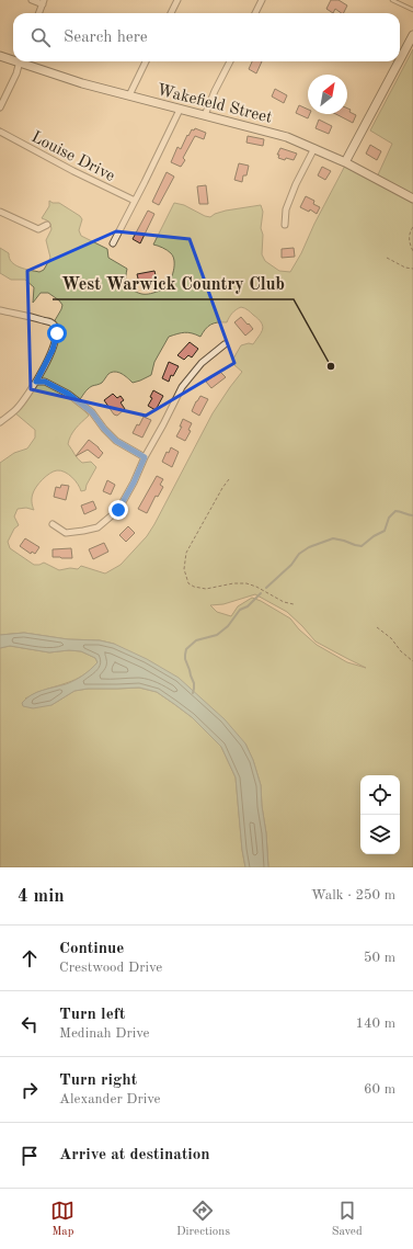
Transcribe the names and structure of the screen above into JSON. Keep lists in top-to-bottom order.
{
  "streets": {
    "street": ["Wakefield Street", "Louise Drive"]
  },
  "places": ["West Warwick Country Club"],
  "north": "top right",
  "page": {
    "search": "Search here",
    "heading": ["4 min", "Walk · 250 m"],
    "list": [
      ["Continue", "Crestwood Drive", "50 m"],
      ["Turn left", "Medinah Drive", "140 m"],
      ["Turn right", "Alexander Drive", "60 m"],
      "Arrive at destination"
    ],
    "nav": ["Map", "Directions", "Saved"]
  }
}
